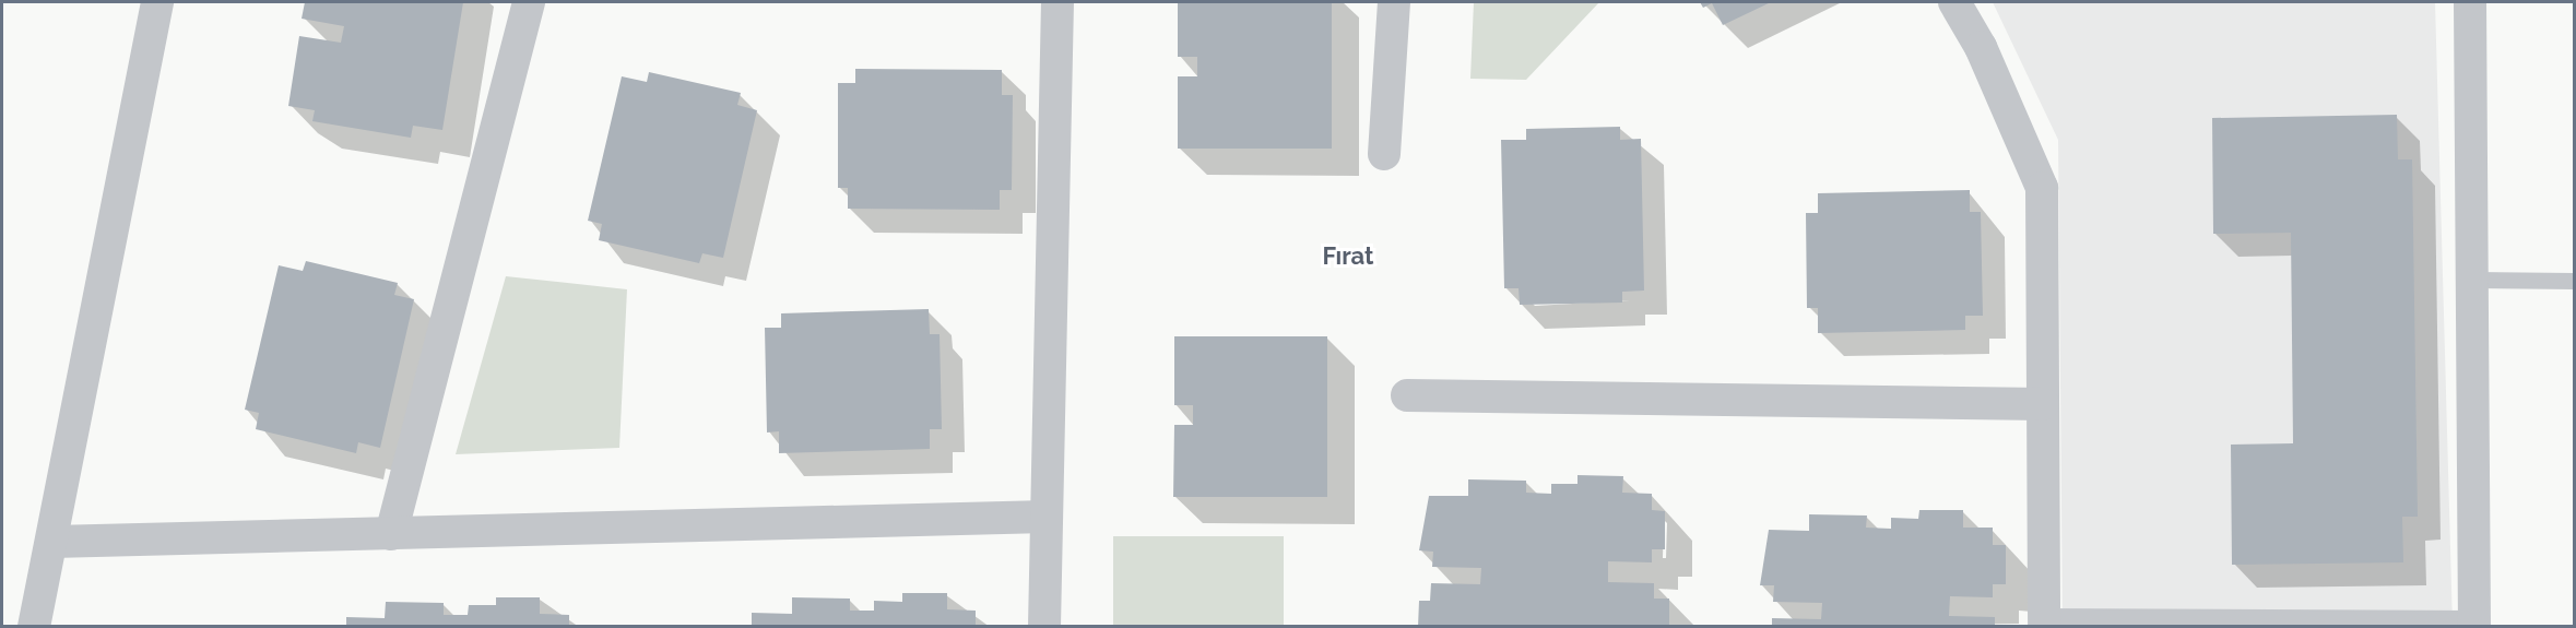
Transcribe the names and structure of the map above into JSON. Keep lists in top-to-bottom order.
{
  "districts": ["Fırat"]
}
